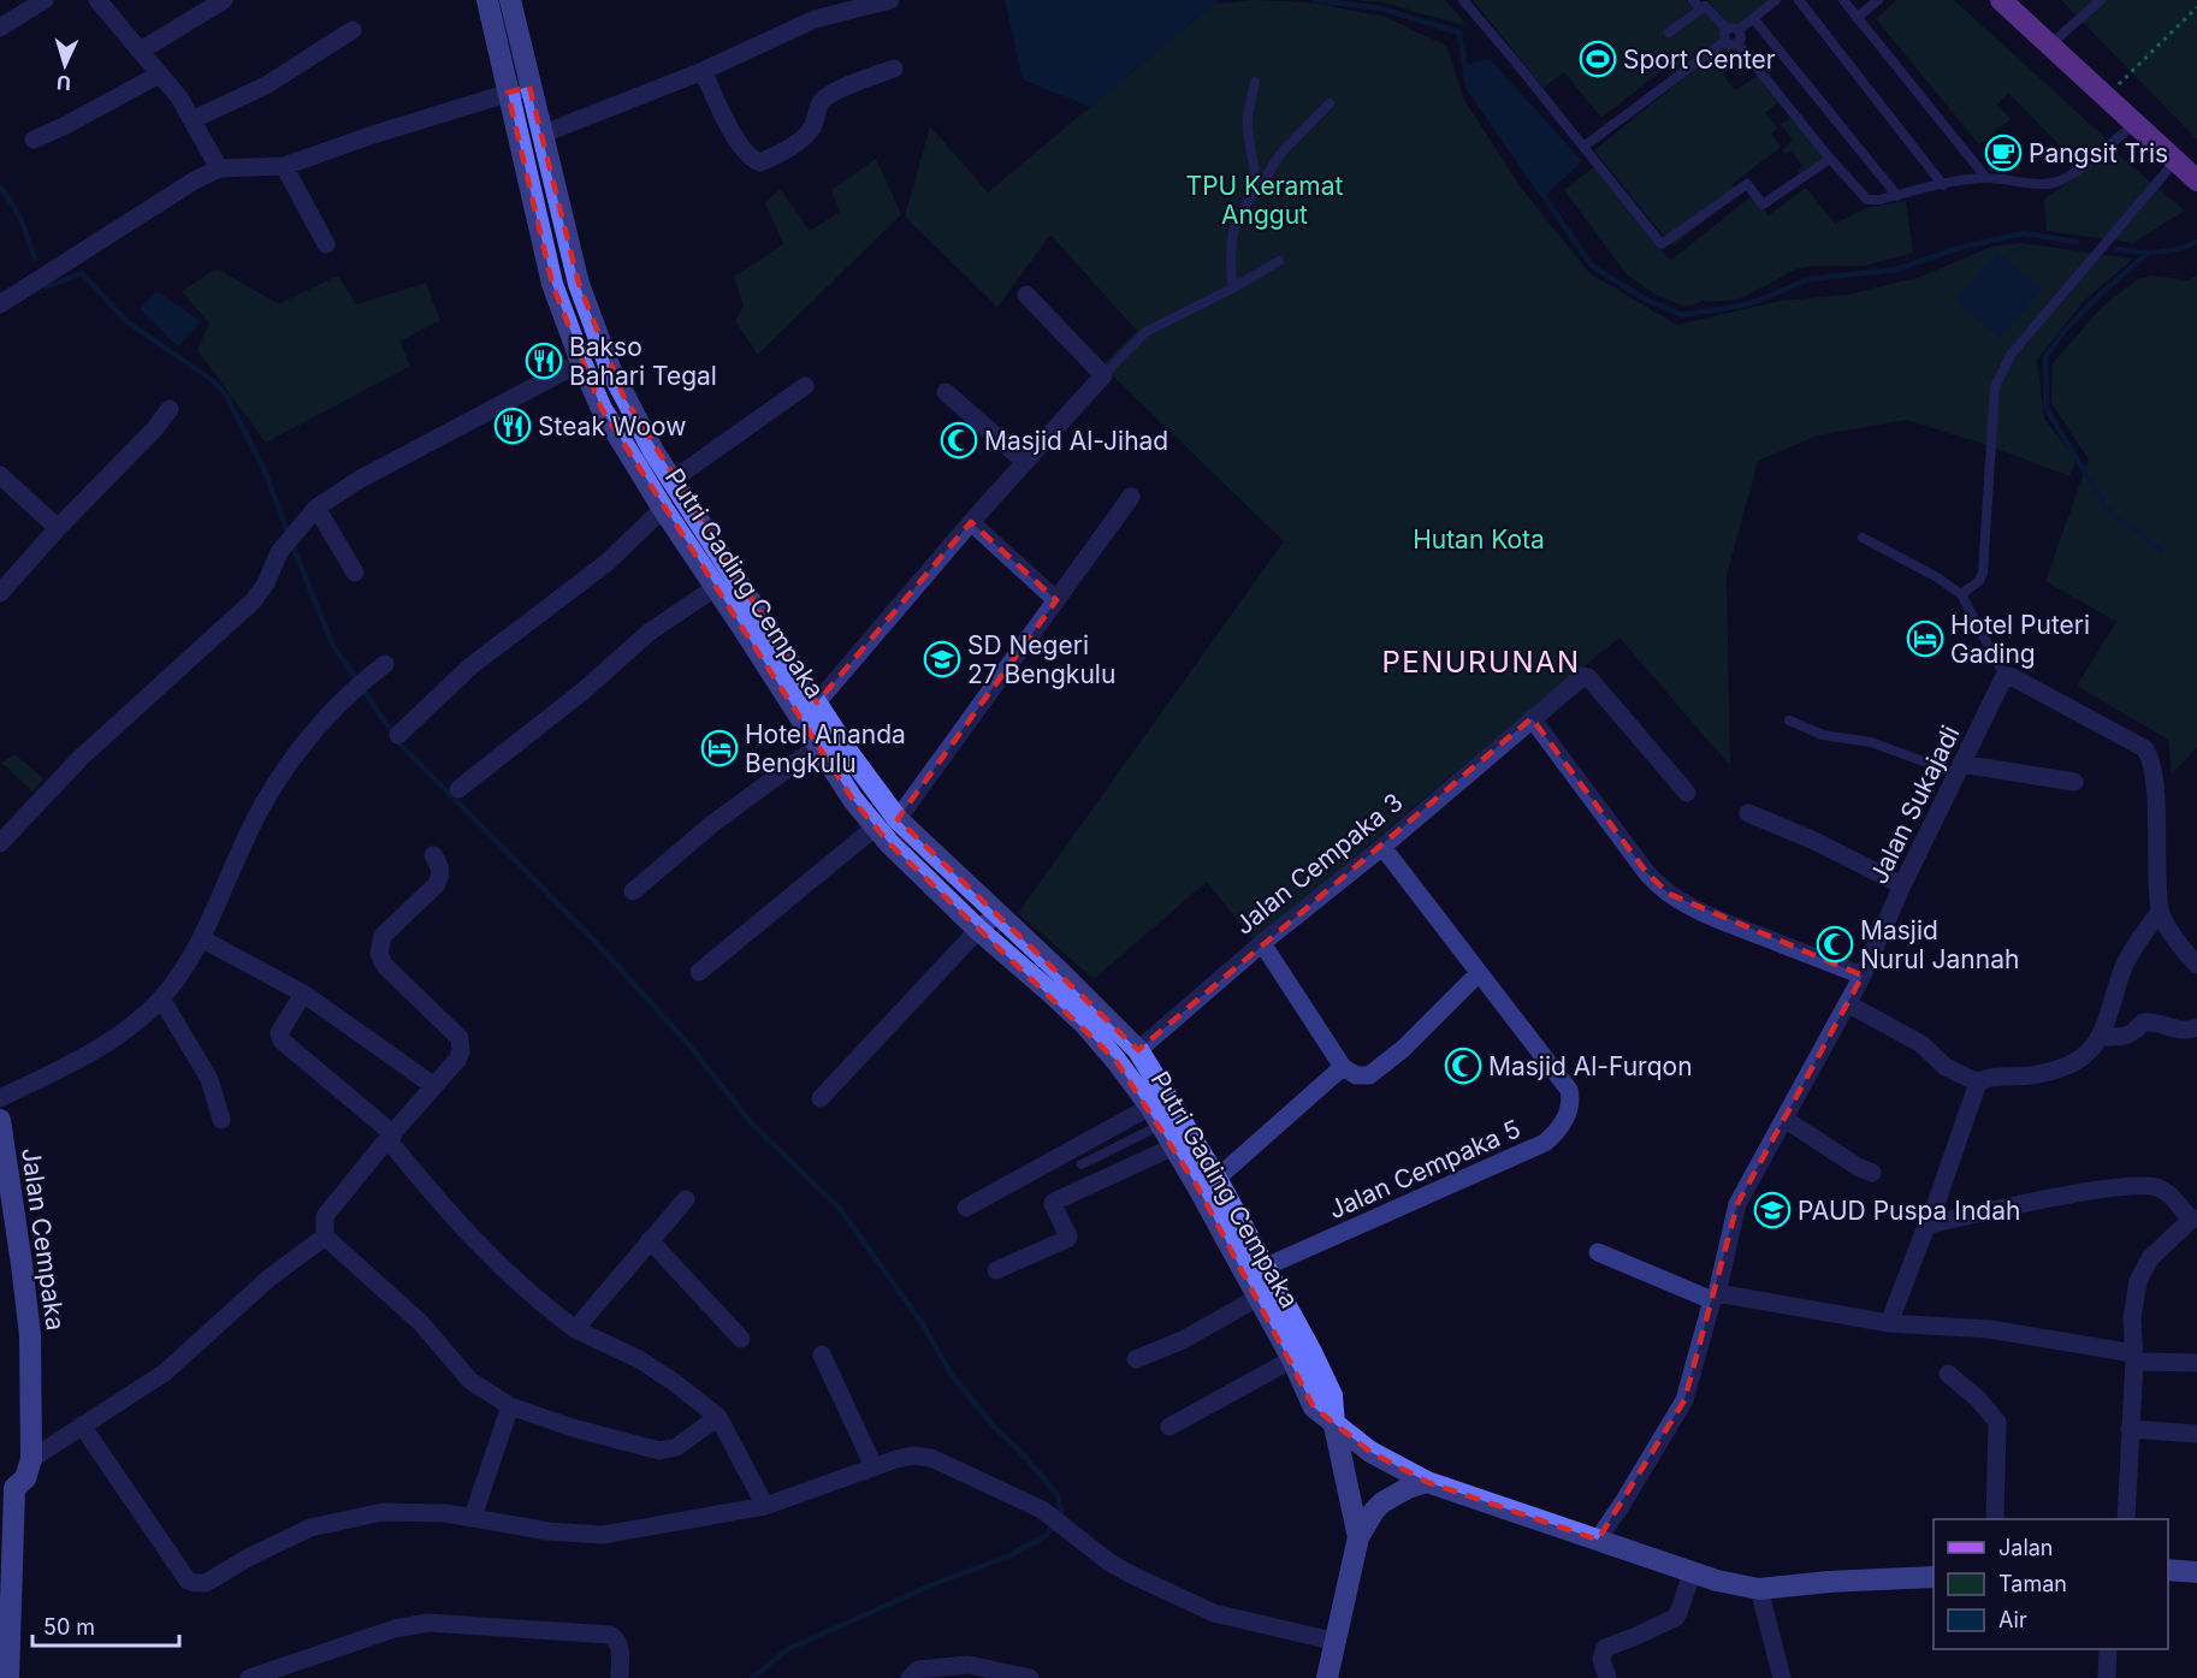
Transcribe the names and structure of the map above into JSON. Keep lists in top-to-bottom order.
{
  "streets": {
    "street": [
      "Putri Gading Cempaka",
      "Jalan Sukajadi",
      "Jalan Cempaka 3",
      "Jalan Cempaka 5",
      "Jalan Cempaka"
    ]
  },
  "crossings": [
    ["Putri Gading Cempaka", "Jalan Sukajadi"],
    ["Putri Gading Cempaka", "Jalan Cempaka 3"],
    ["Putri Gading Cempaka", "Jalan Cempaka 5"],
    ["Jalan Cempaka 3", "Jalan Cempaka 5"]
  ],
  "districts": ["PENURUNAN"],
  "parks": ["TPU Keramat Anggut", "Hutan Kota"],
  "places": {
    "sports": ["Sport Center"],
    "cafe": ["Pangsit Tris"],
    "restaurant": ["Bakso Bahari Tegal", "Steak Woow"],
    "mosque": ["Masjid Al-Jihad", "Masjid Nurul Jannah", "Masjid Al-Furqon"],
    "hotel": ["Hotel Puteri Gading", "Hotel Ananda Bengkulu"],
    "school or university": ["SD Negeri 27 Bengkulu", "PAUD Puspa Indah"]
  },
  "legend": ["Jalan", "Taman", "Air"],
  "scale_bar": "50 m",
  "north": "bottom"
}
